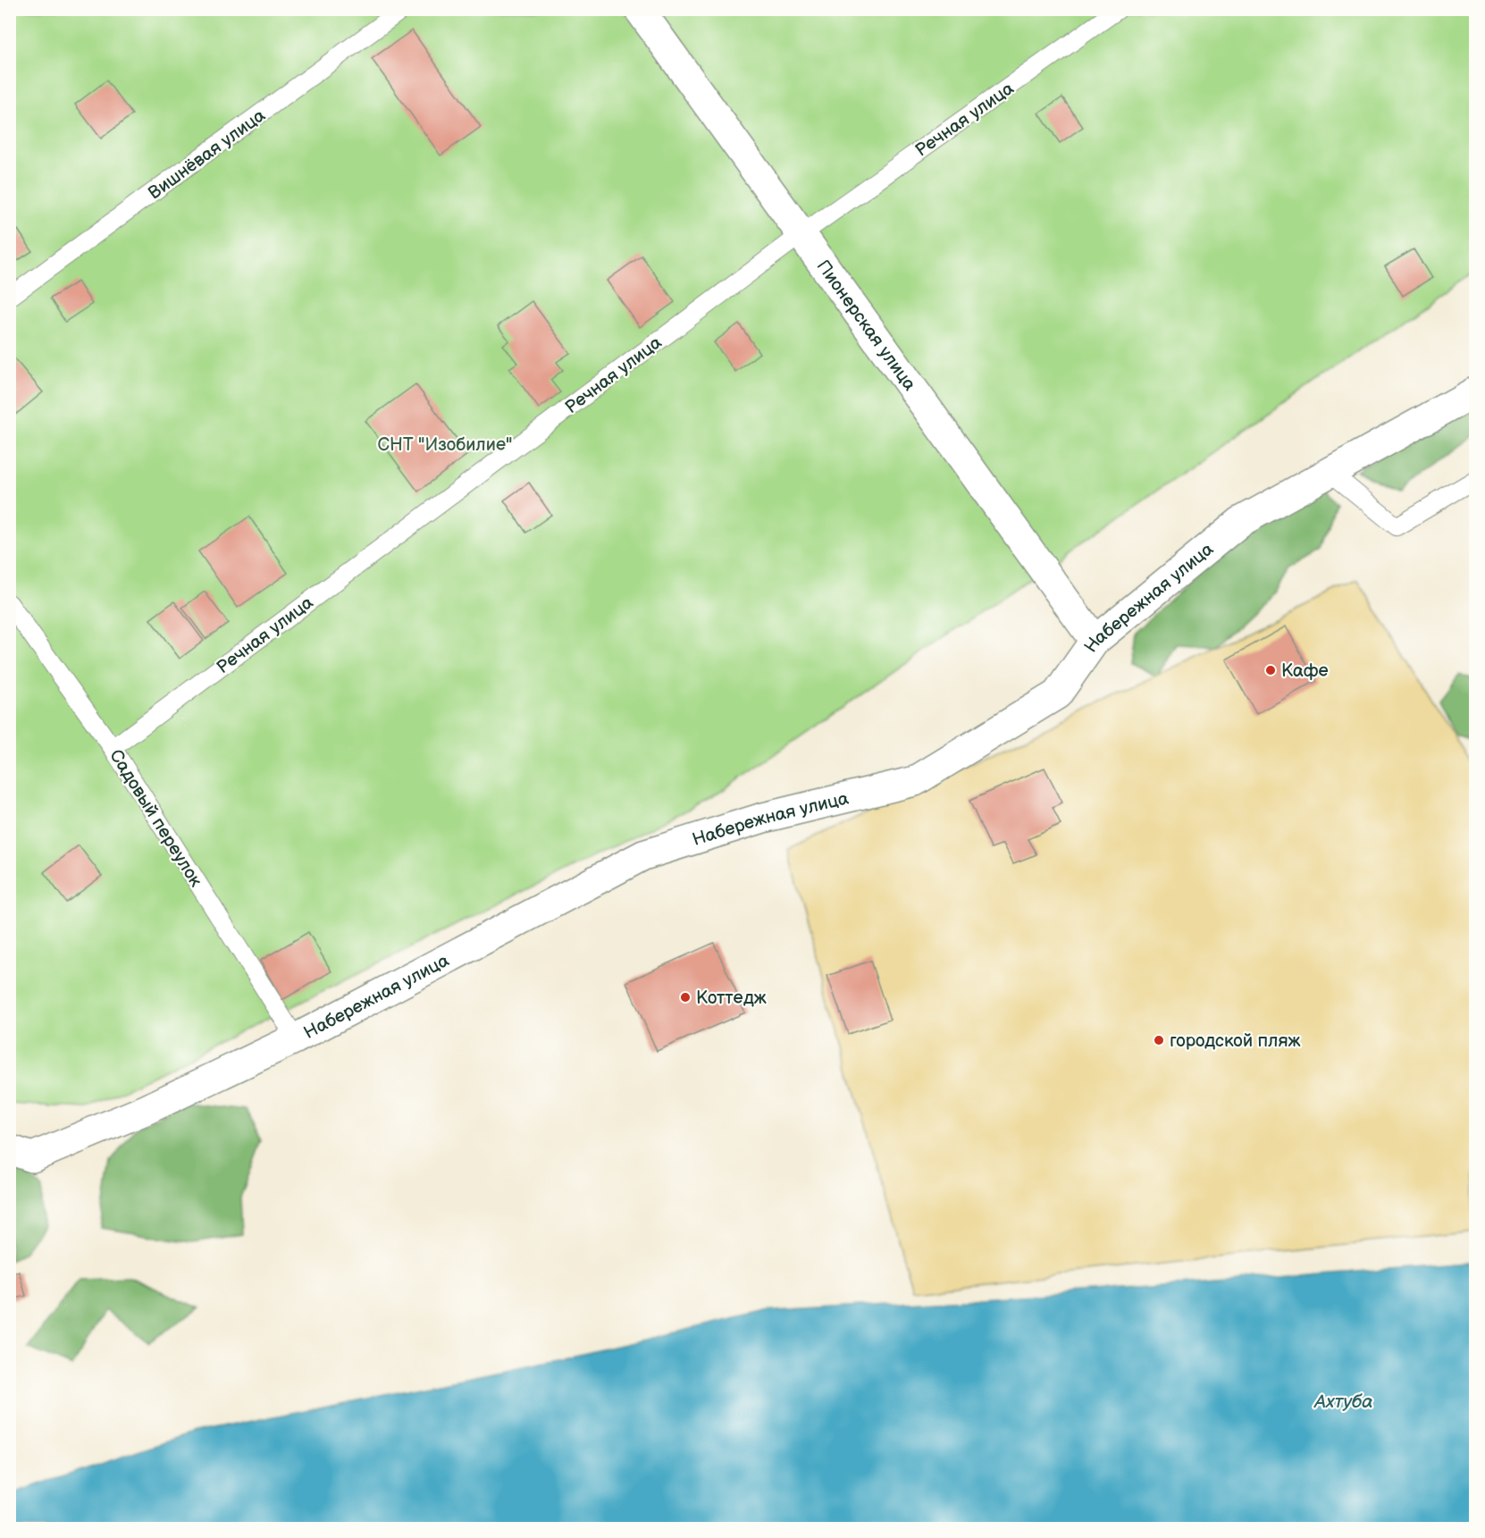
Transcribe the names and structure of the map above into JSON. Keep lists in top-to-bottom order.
{
  "streets": {
    "street": ["Пионерская улица", "Набережная улица"],
    "lane": ["Речная улица", "Вишнёвая улица", "Садовый переулок"]
  },
  "crossings": [
    ["Речная улица", "Пионерская улица"],
    ["Речная улица", "Садовый переулок"],
    ["Пионерская улица", "Набережная улица"],
    ["Набережная улица", "Садовый переулок"]
  ],
  "water": ["Ахтуба"],
  "parks": ["СНТ \"Изобилие\""],
  "places": ["Кафе", "Коттедж", "городской пляж"]
}
